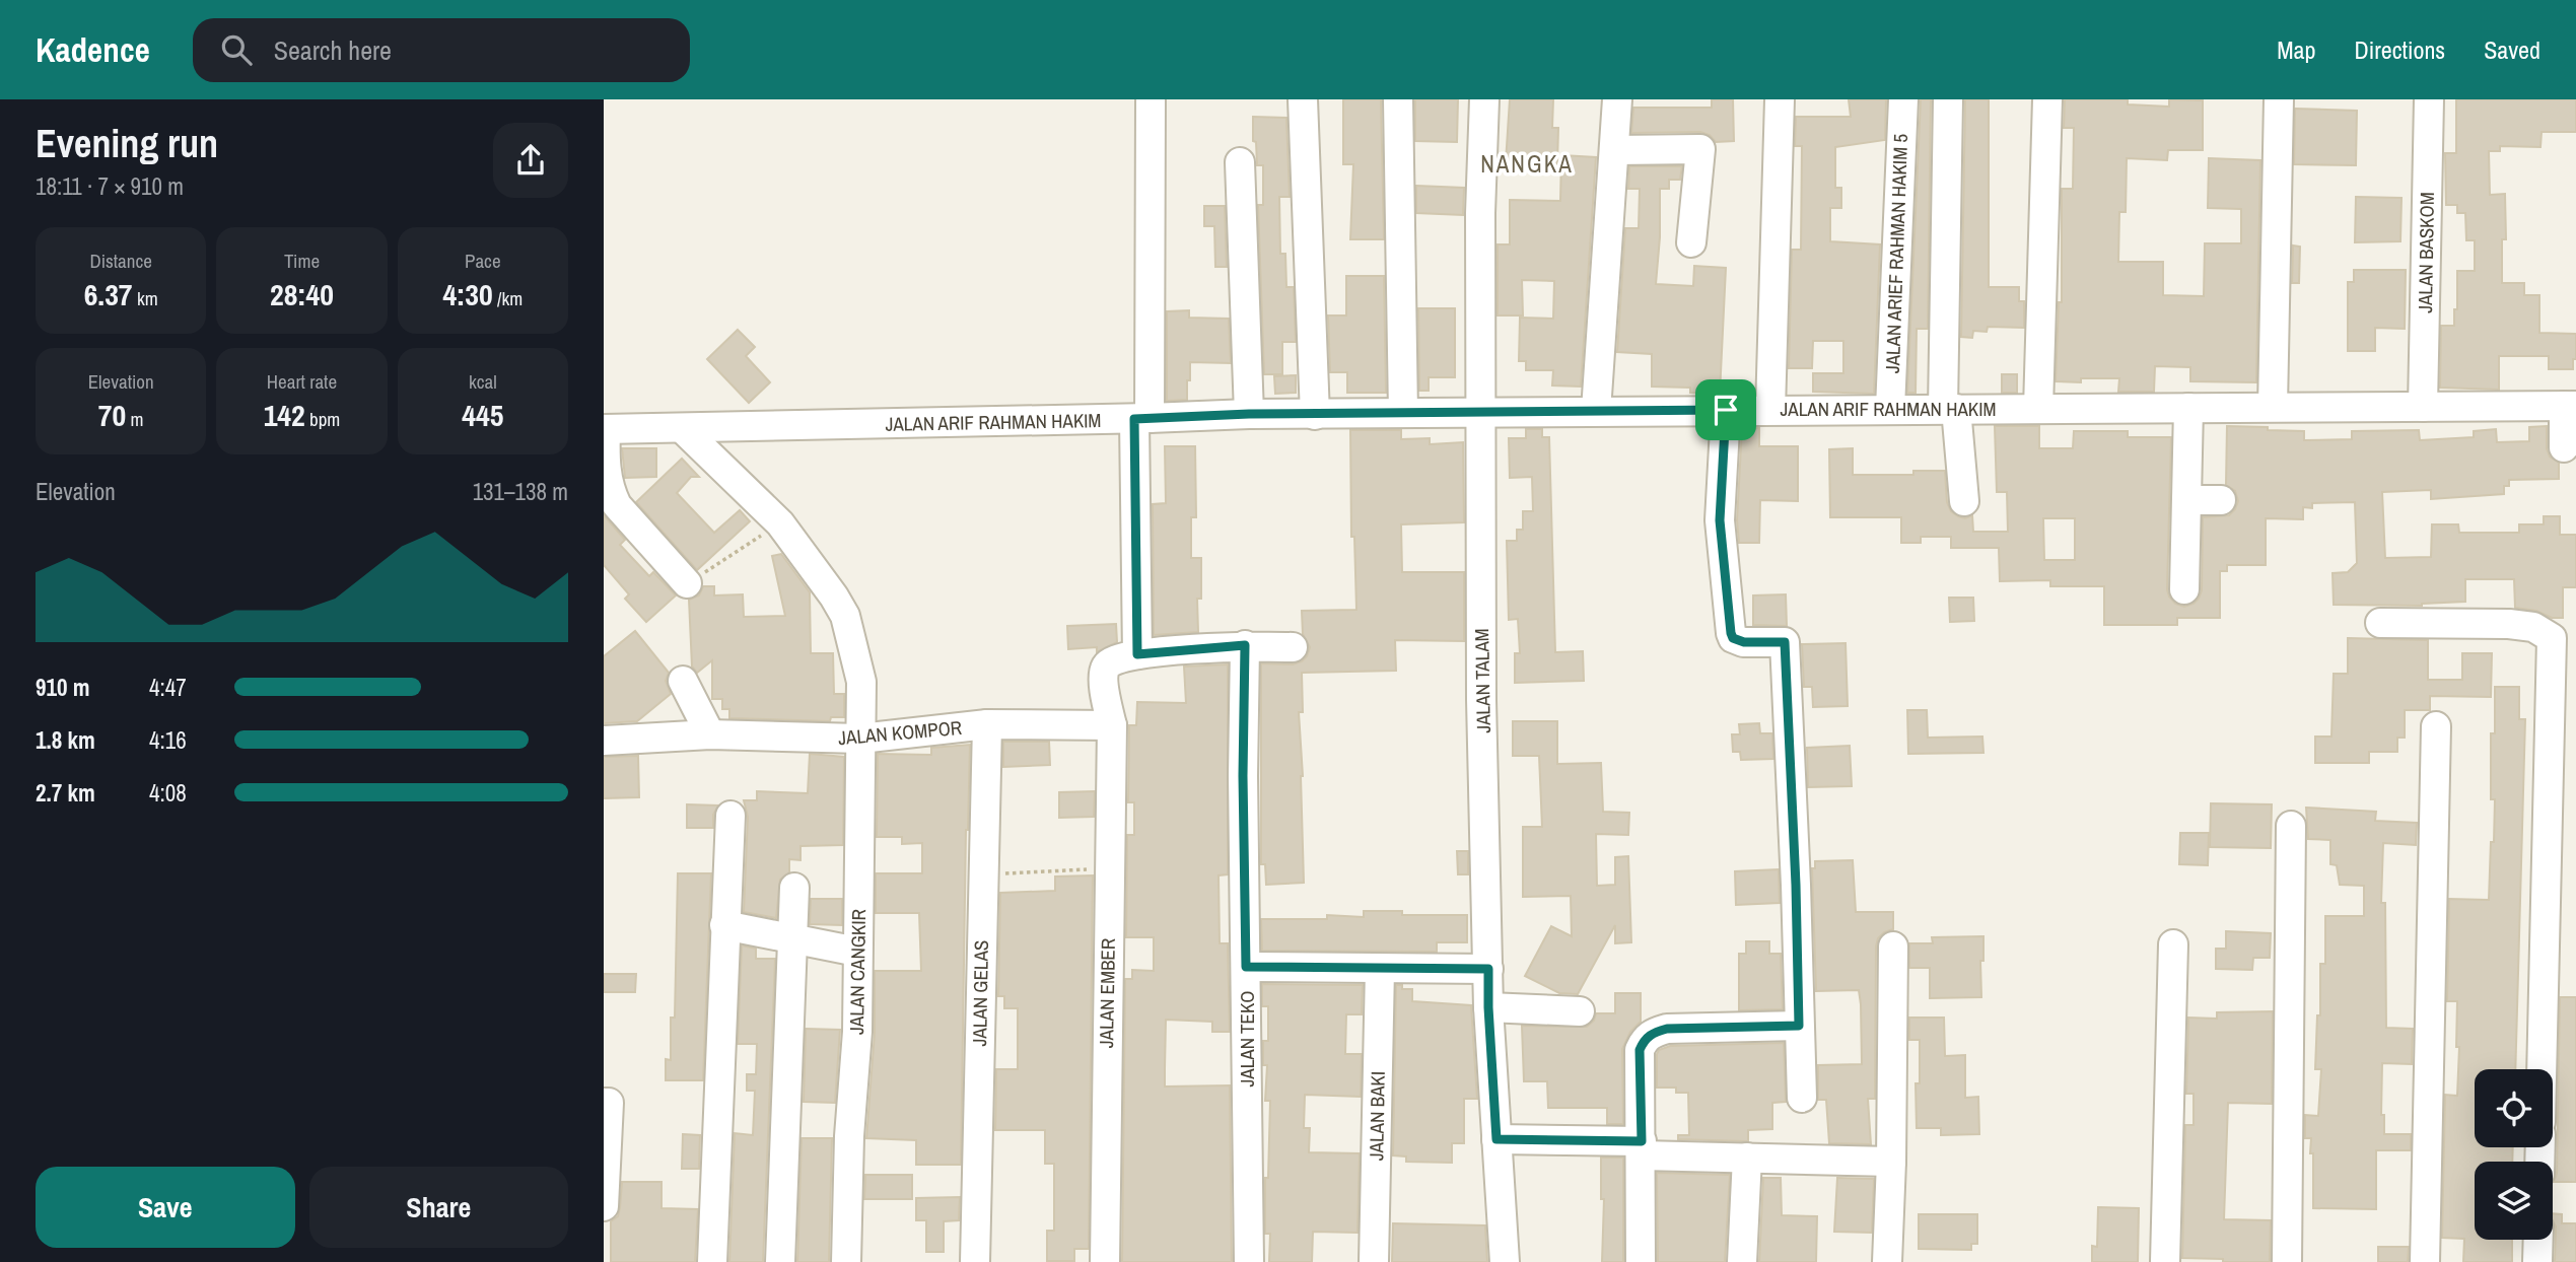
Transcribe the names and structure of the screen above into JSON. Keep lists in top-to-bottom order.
{
  "streets": {
    "street": [
      "JALAN BASKOM",
      "JALAN ARIEF RAHMAN HAKIM 5",
      "JALAN ARIF RAHMAN HAKIM",
      "JALAN TALAM",
      "JALAN KOMPOR",
      "JALAN CANGKIR",
      "JALAN GELAS",
      "JALAN EMBER",
      "JALAN TEKO",
      "JALAN BAKI"
    ]
  },
  "crossings": [
    ["JALAN BASKOM", "JALAN ARIF RAHMAN HAKIM"],
    ["JALAN ARIEF RAHMAN HAKIM 5", "JALAN ARIF RAHMAN HAKIM"],
    ["JALAN ARIF RAHMAN HAKIM", "JALAN TALAM"],
    ["JALAN ARIF RAHMAN HAKIM", "JALAN CANGKIR"],
    ["JALAN KOMPOR", "JALAN CANGKIR"],
    ["JALAN KOMPOR", "JALAN GELAS"],
    ["JALAN KOMPOR", "JALAN EMBER"],
    ["JALAN EMBER", "JALAN TEKO"]
  ],
  "districts": ["NANGKA"],
  "page": {
    "header": "Kadence",
    "search": "Search here",
    "nav": ["Map", "Directions", "Saved"],
    "heading": ["Evening run", "18:11 · 7 × 910 m"],
    "stats": [
      ["Distance", "6.37 km"],
      ["Time", "28:40"],
      ["Pace", "4:30 /km"],
      ["Elevation", "70 m"],
      ["Heart rate", "142 bpm"],
      ["kcal", "445"]
    ],
    "chart": ["Elevation", "131–138 m"],
    "list": [
      {
        "name": "910 m",
        "note": "4:47"
      },
      {
        "name": "1.8 km",
        "note": "4:16"
      },
      {
        "name": "2.7 km",
        "note": "4:08"
      }
    ],
    "buttons": ["Save", "Share"]
  }
}
